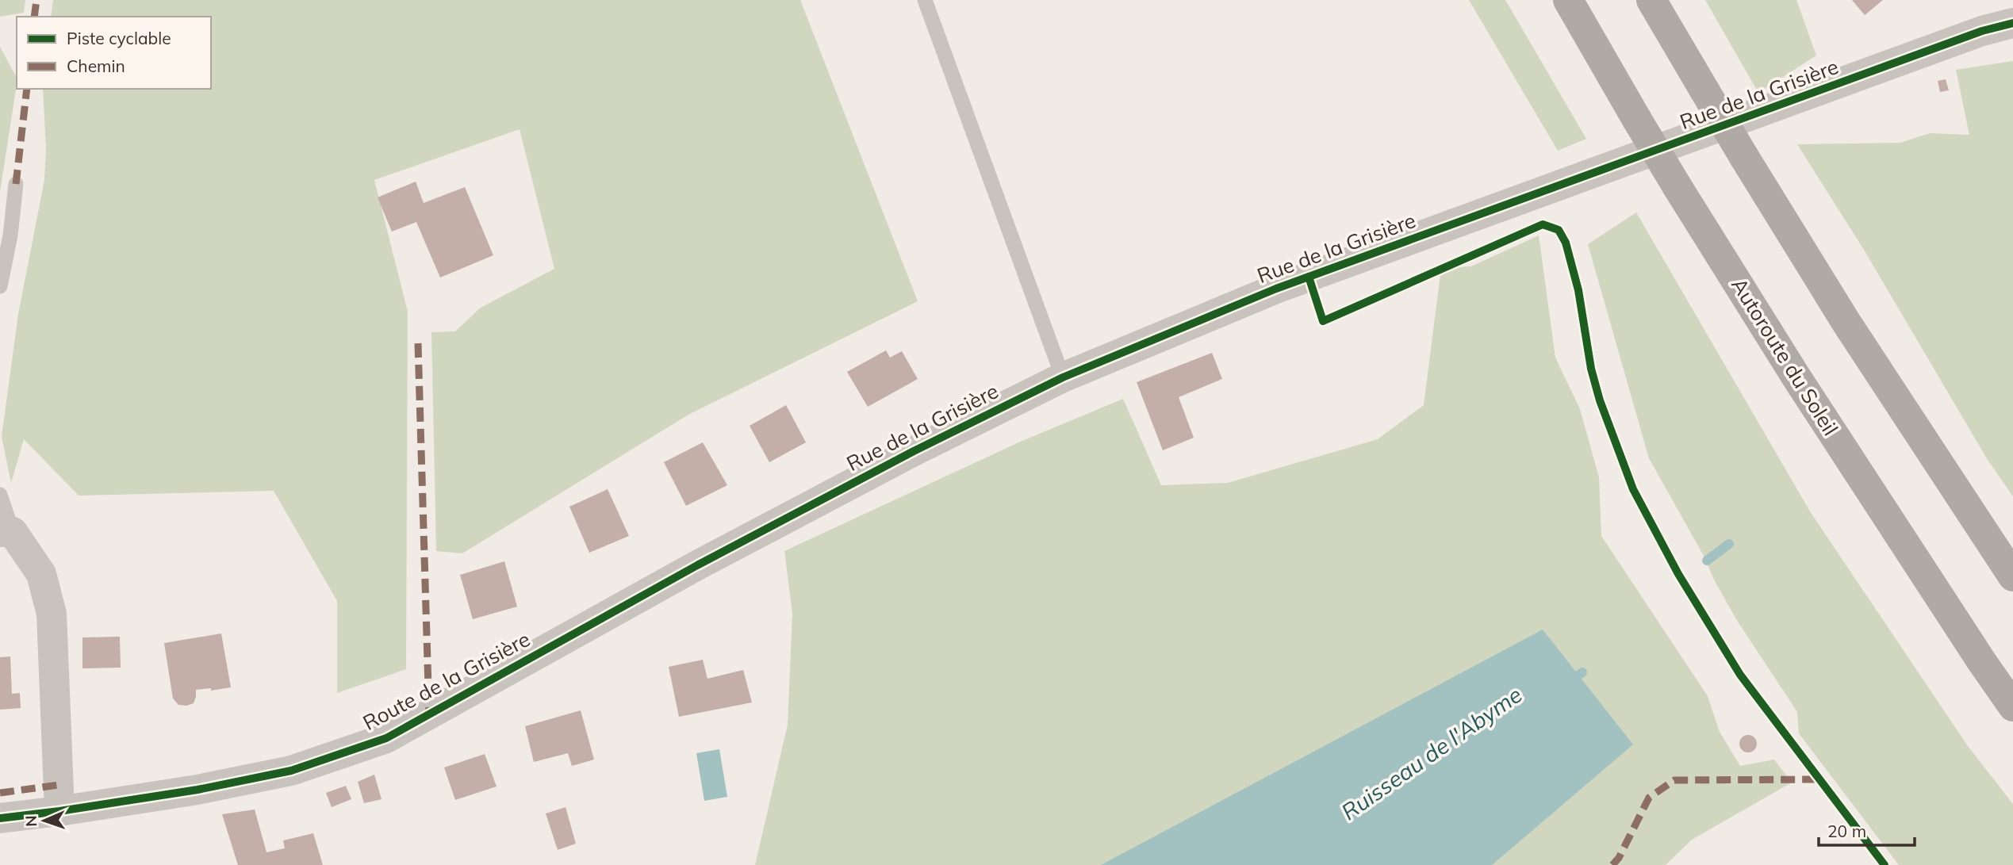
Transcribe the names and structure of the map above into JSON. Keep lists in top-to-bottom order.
{
  "streets": {
    "highway": ["Autoroute du Soleil"],
    "street": ["Rue de la Grisière", "Route de la Grisière"]
  },
  "crossings": [
    ["Rue de la Grisière", "Route de la Grisière"]
  ],
  "water": ["Ruisseau de l'Abyme"],
  "legend": ["Piste cyclable", "Chemin"],
  "scale_bar": "20 m",
  "north": "left"
}
